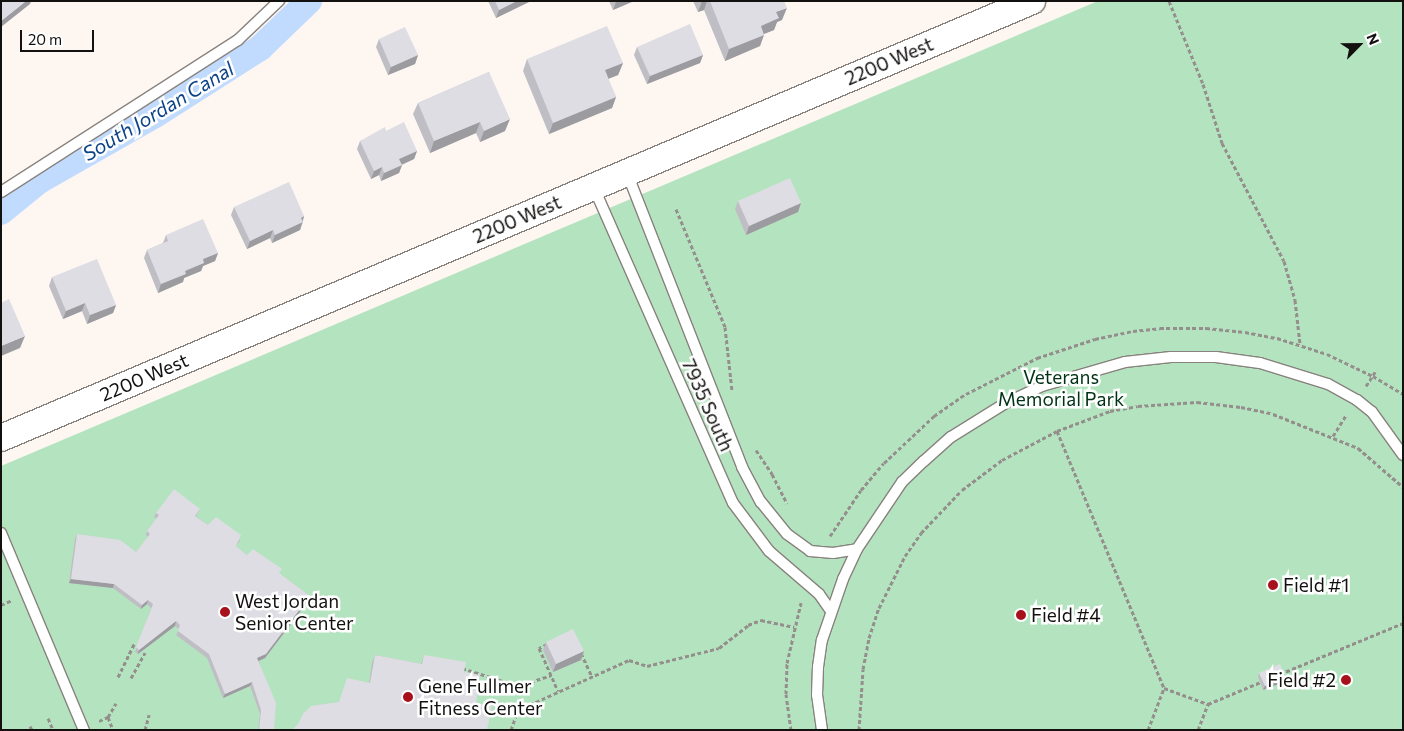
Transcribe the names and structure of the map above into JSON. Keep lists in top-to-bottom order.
{
  "streets": {
    "street": ["2200 West"],
    "lane": ["7935 South"]
  },
  "crossings": [
    ["2200 West", "7935 South"]
  ],
  "water": ["South Jordan Canal"],
  "parks": ["Veterans Memorial Park"],
  "places": [
    "Field #1",
    "West Jordan Senior Center",
    "Field #4",
    "Field #2",
    "Gene Fullmer Fitness Center"
  ],
  "scale_bar": "20 m",
  "north": "top right"
}
